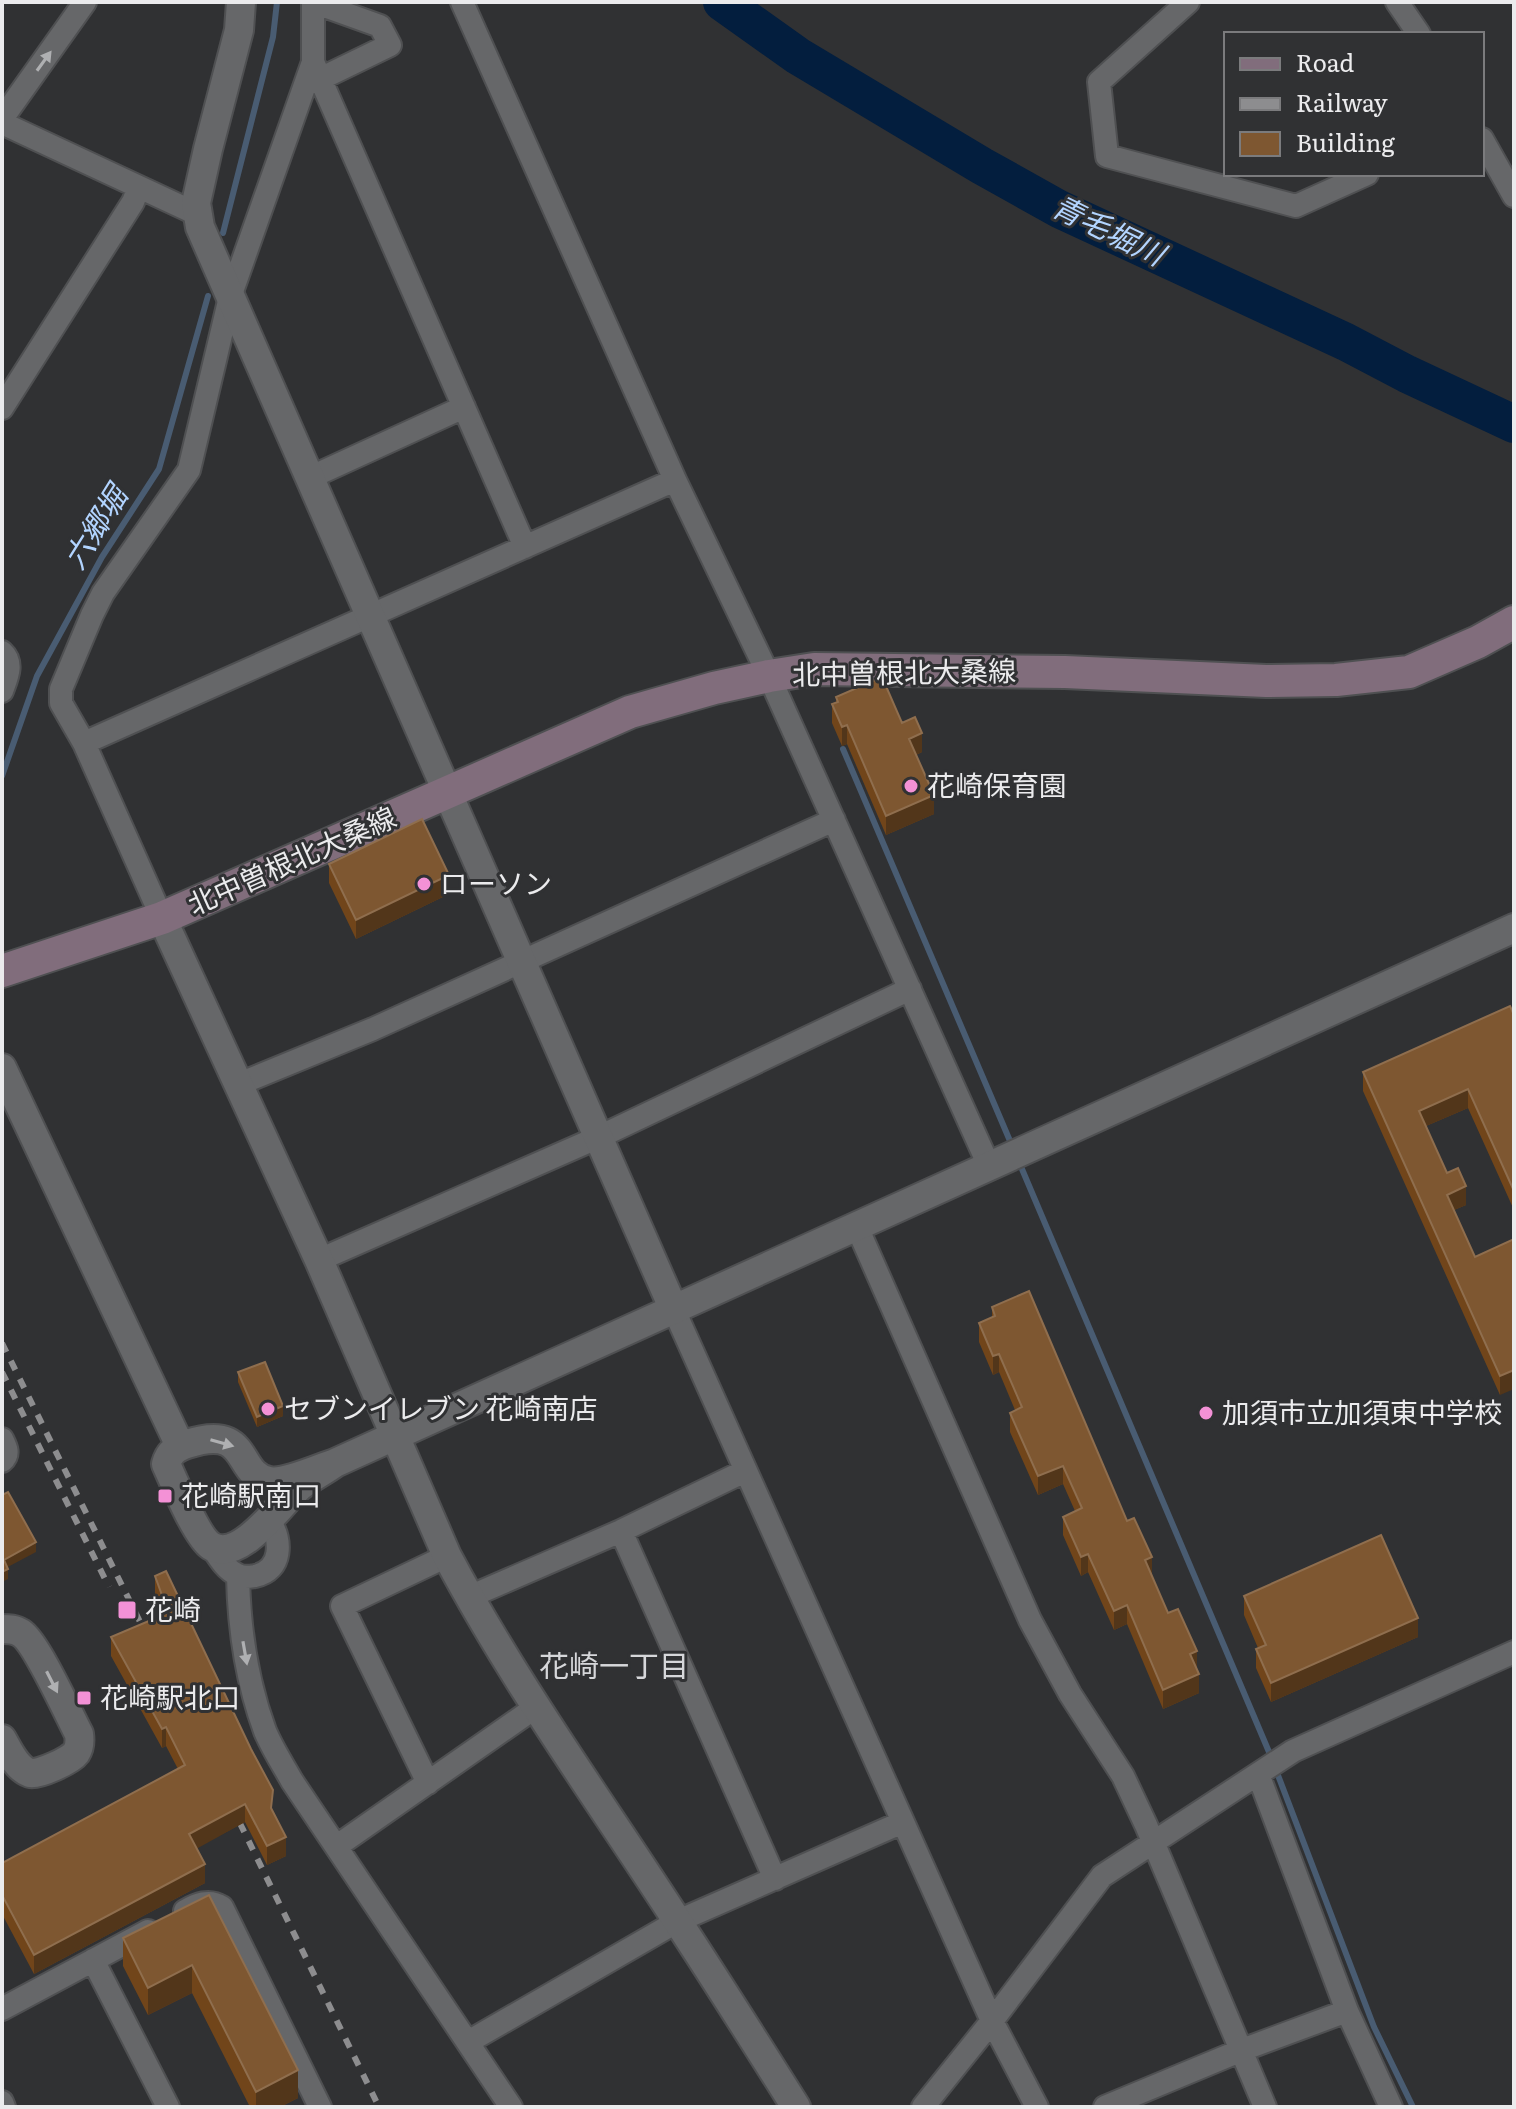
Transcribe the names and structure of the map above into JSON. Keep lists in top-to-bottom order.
{
  "streets": {
    "main road": ["北中曽根北大桑線"]
  },
  "districts": ["花崎一丁目"],
  "water": ["青毛堀川", "六郷堀"],
  "places": {
    "other": [
      "花崎保育園",
      "ローソン",
      "セブンイレブン 花崎南店",
      "加須市立加須東中学校"
    ],
    "transit": ["花崎駅南口", "花崎", "花崎駅北口"]
  },
  "legend": ["Road", "Railway", "Building"]
}
